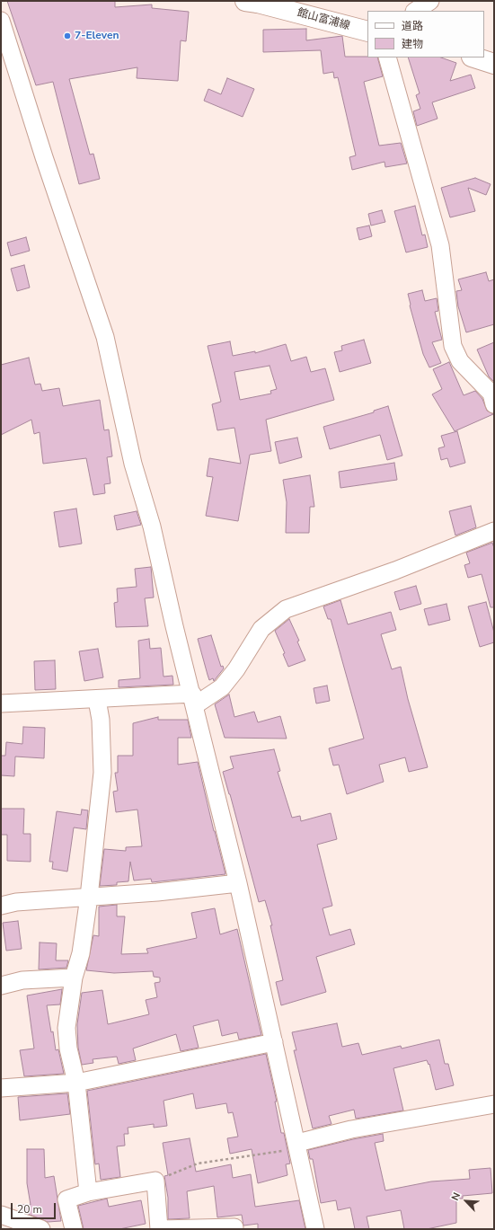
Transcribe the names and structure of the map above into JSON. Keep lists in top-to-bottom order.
{
  "streets": {
    "main road": ["館山富浦線"]
  },
  "places": ["7-Eleven"],
  "legend": ["道路", "建物"],
  "scale_bar": "20 m",
  "north": "top left"
}
